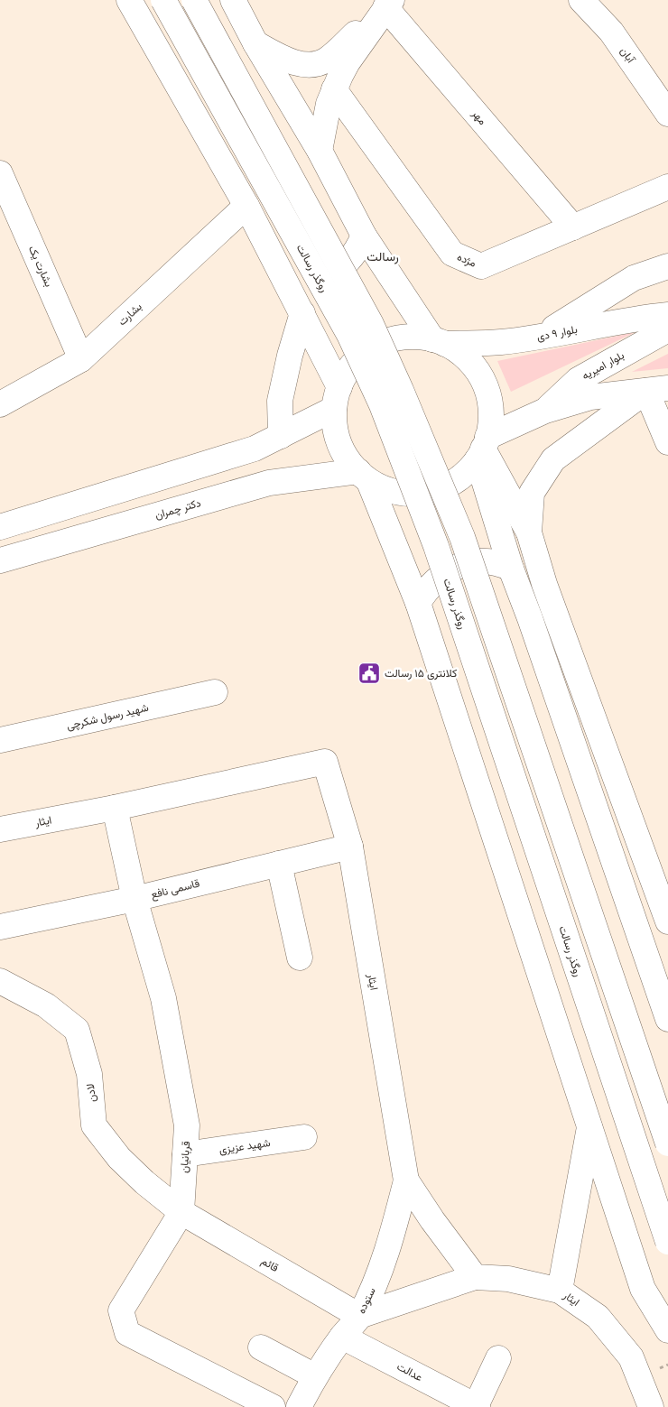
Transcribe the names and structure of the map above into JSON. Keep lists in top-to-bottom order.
{
  "streets": {
    "main road": [
      "آبان",
      "مهر",
      "مژده",
      "بشارت یک",
      "روگذر رسالت",
      "بشارت",
      "بلوار ۹ دی",
      "بلوار امیریه",
      "دکتر چمران",
      "شهید رسول شکرچی",
      "ایثار",
      "قاسمی نافع",
      "لادن",
      "شهید عزیزی",
      "قربانیان",
      "قائم",
      "ستوده",
      "عدالت"
    ]
  },
  "crossings": [
    ["مهر", "مژده"],
    ["بشارت یک", "بشارت"],
    ["بلوار ۹ دی", "دکتر چمران"],
    ["ایثار", "قاسمی نافع"],
    ["ایثار", "قربانیان"],
    ["ایثار", "ستوده"],
    ["قاسمی نافع", "قربانیان"],
    ["لادن", "قربانیان"],
    ["لادن", "قائم"],
    ["شهید عزیزی", "قربانیان"],
    ["قربانیان", "قائم"],
    ["قائم", "ستوده"],
    ["ستوده", "عدالت"]
  ],
  "districts": ["رسالت"],
  "places": {
    "public building": ["کلانتری ۱۵ رسالت"]
  }
}
